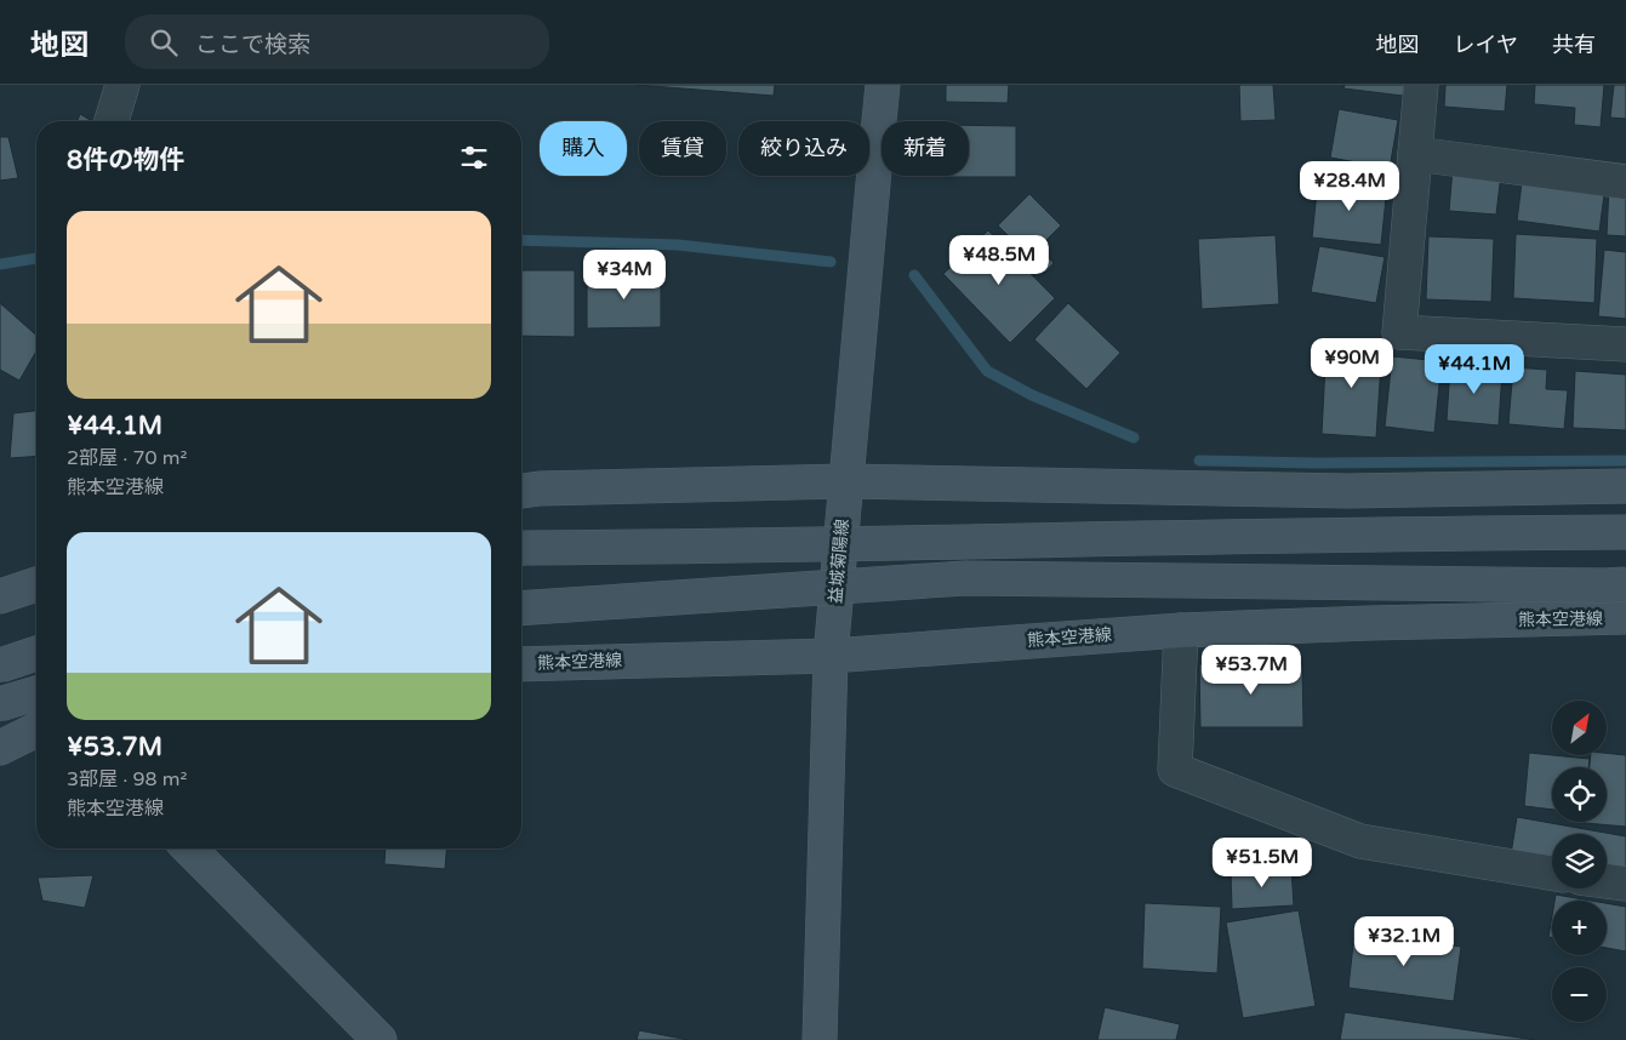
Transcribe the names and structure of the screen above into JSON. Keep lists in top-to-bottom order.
{
  "streets": {
    "main road": ["益城菊陽線", "熊本空港線"]
  },
  "crossings": [
    ["益城菊陽線", "熊本空港線"]
  ],
  "north": "top right",
  "page": {
    "header": "地図",
    "search": "ここで検索",
    "nav": ["地図", "レイヤ", "共有"],
    "chip": [
      "購入",
      "賃貸",
      "絞り込み",
      "新着"
    ],
    "heading": "8件の物件",
    "price": [
      "¥28.4M",
      "¥48.5M",
      "¥34M",
      "¥90M",
      "¥44.1M",
      "¥53.7M",
      "¥51.5M",
      "¥32.1M"
    ],
    "list": [
      {
        "name": "¥44.1M",
        "note": "2部屋 · 70 m² · 熊本空港線"
      },
      {
        "name": "¥53.7M",
        "note": "3部屋 · 98 m² · 熊本空港線"
      }
    ],
    "map_buttons": ["+", "−"]
  }
}
